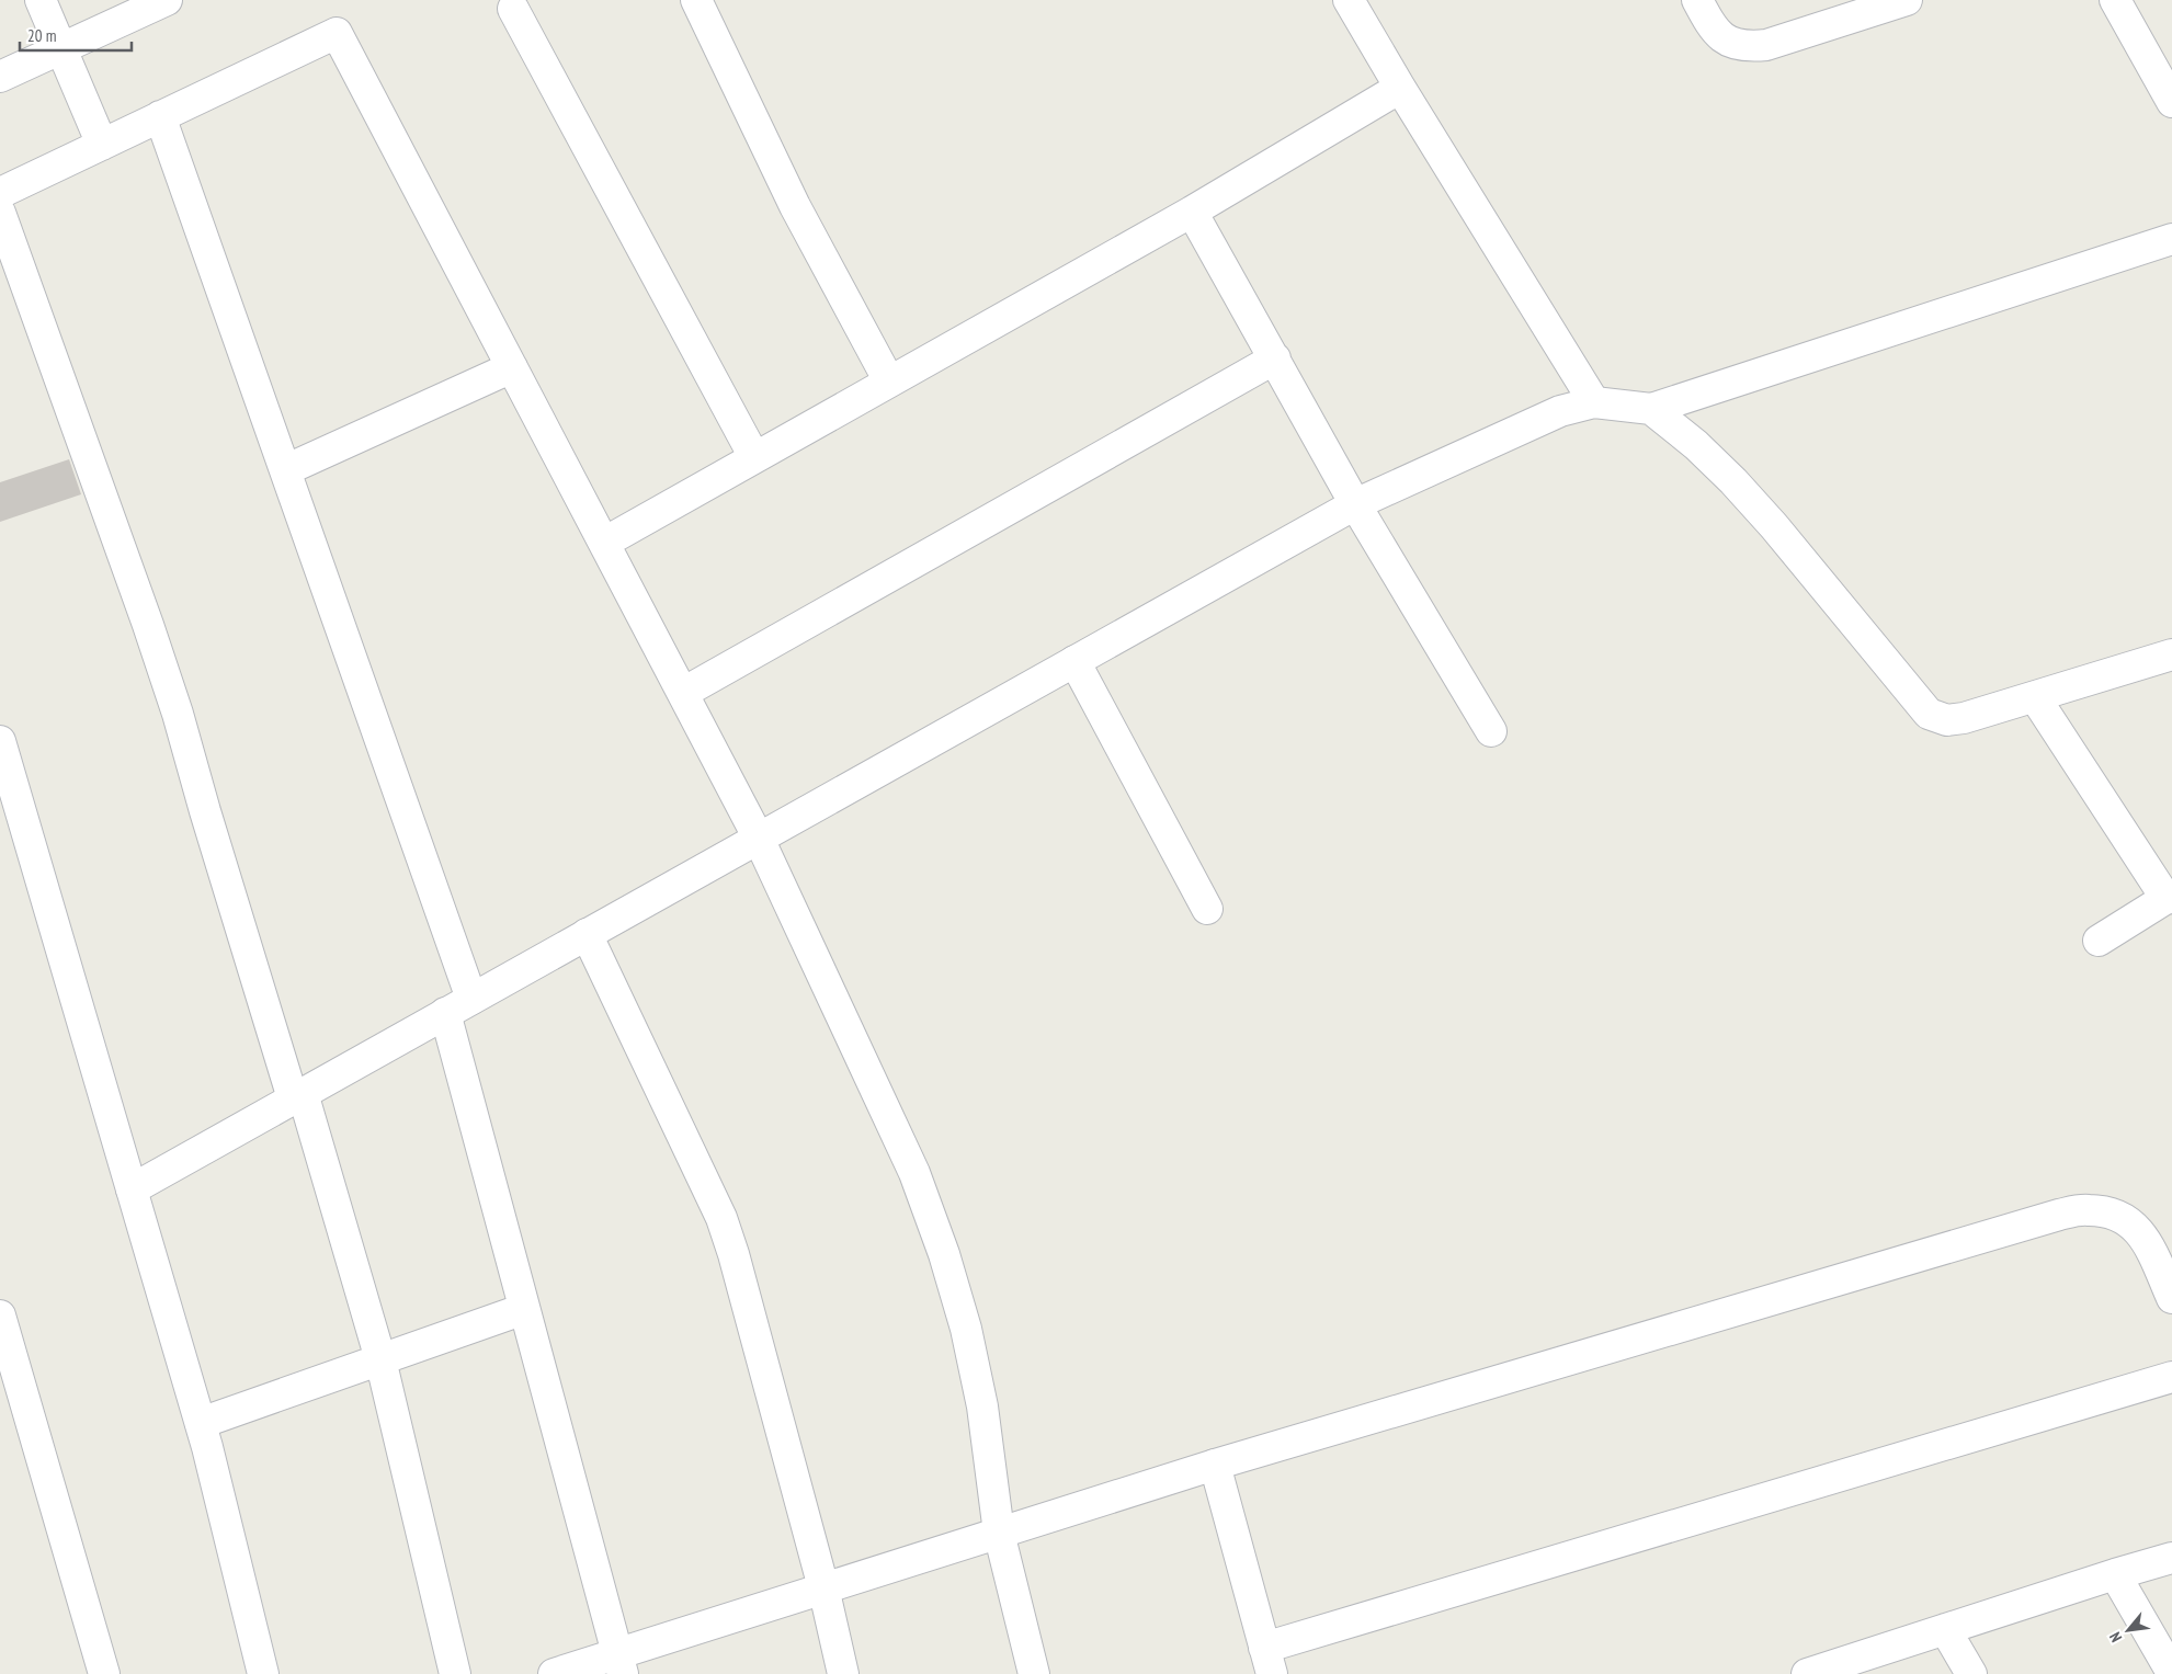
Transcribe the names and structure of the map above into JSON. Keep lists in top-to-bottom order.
{
  "scale_bar": "20 m",
  "north": "bottom left"
}
